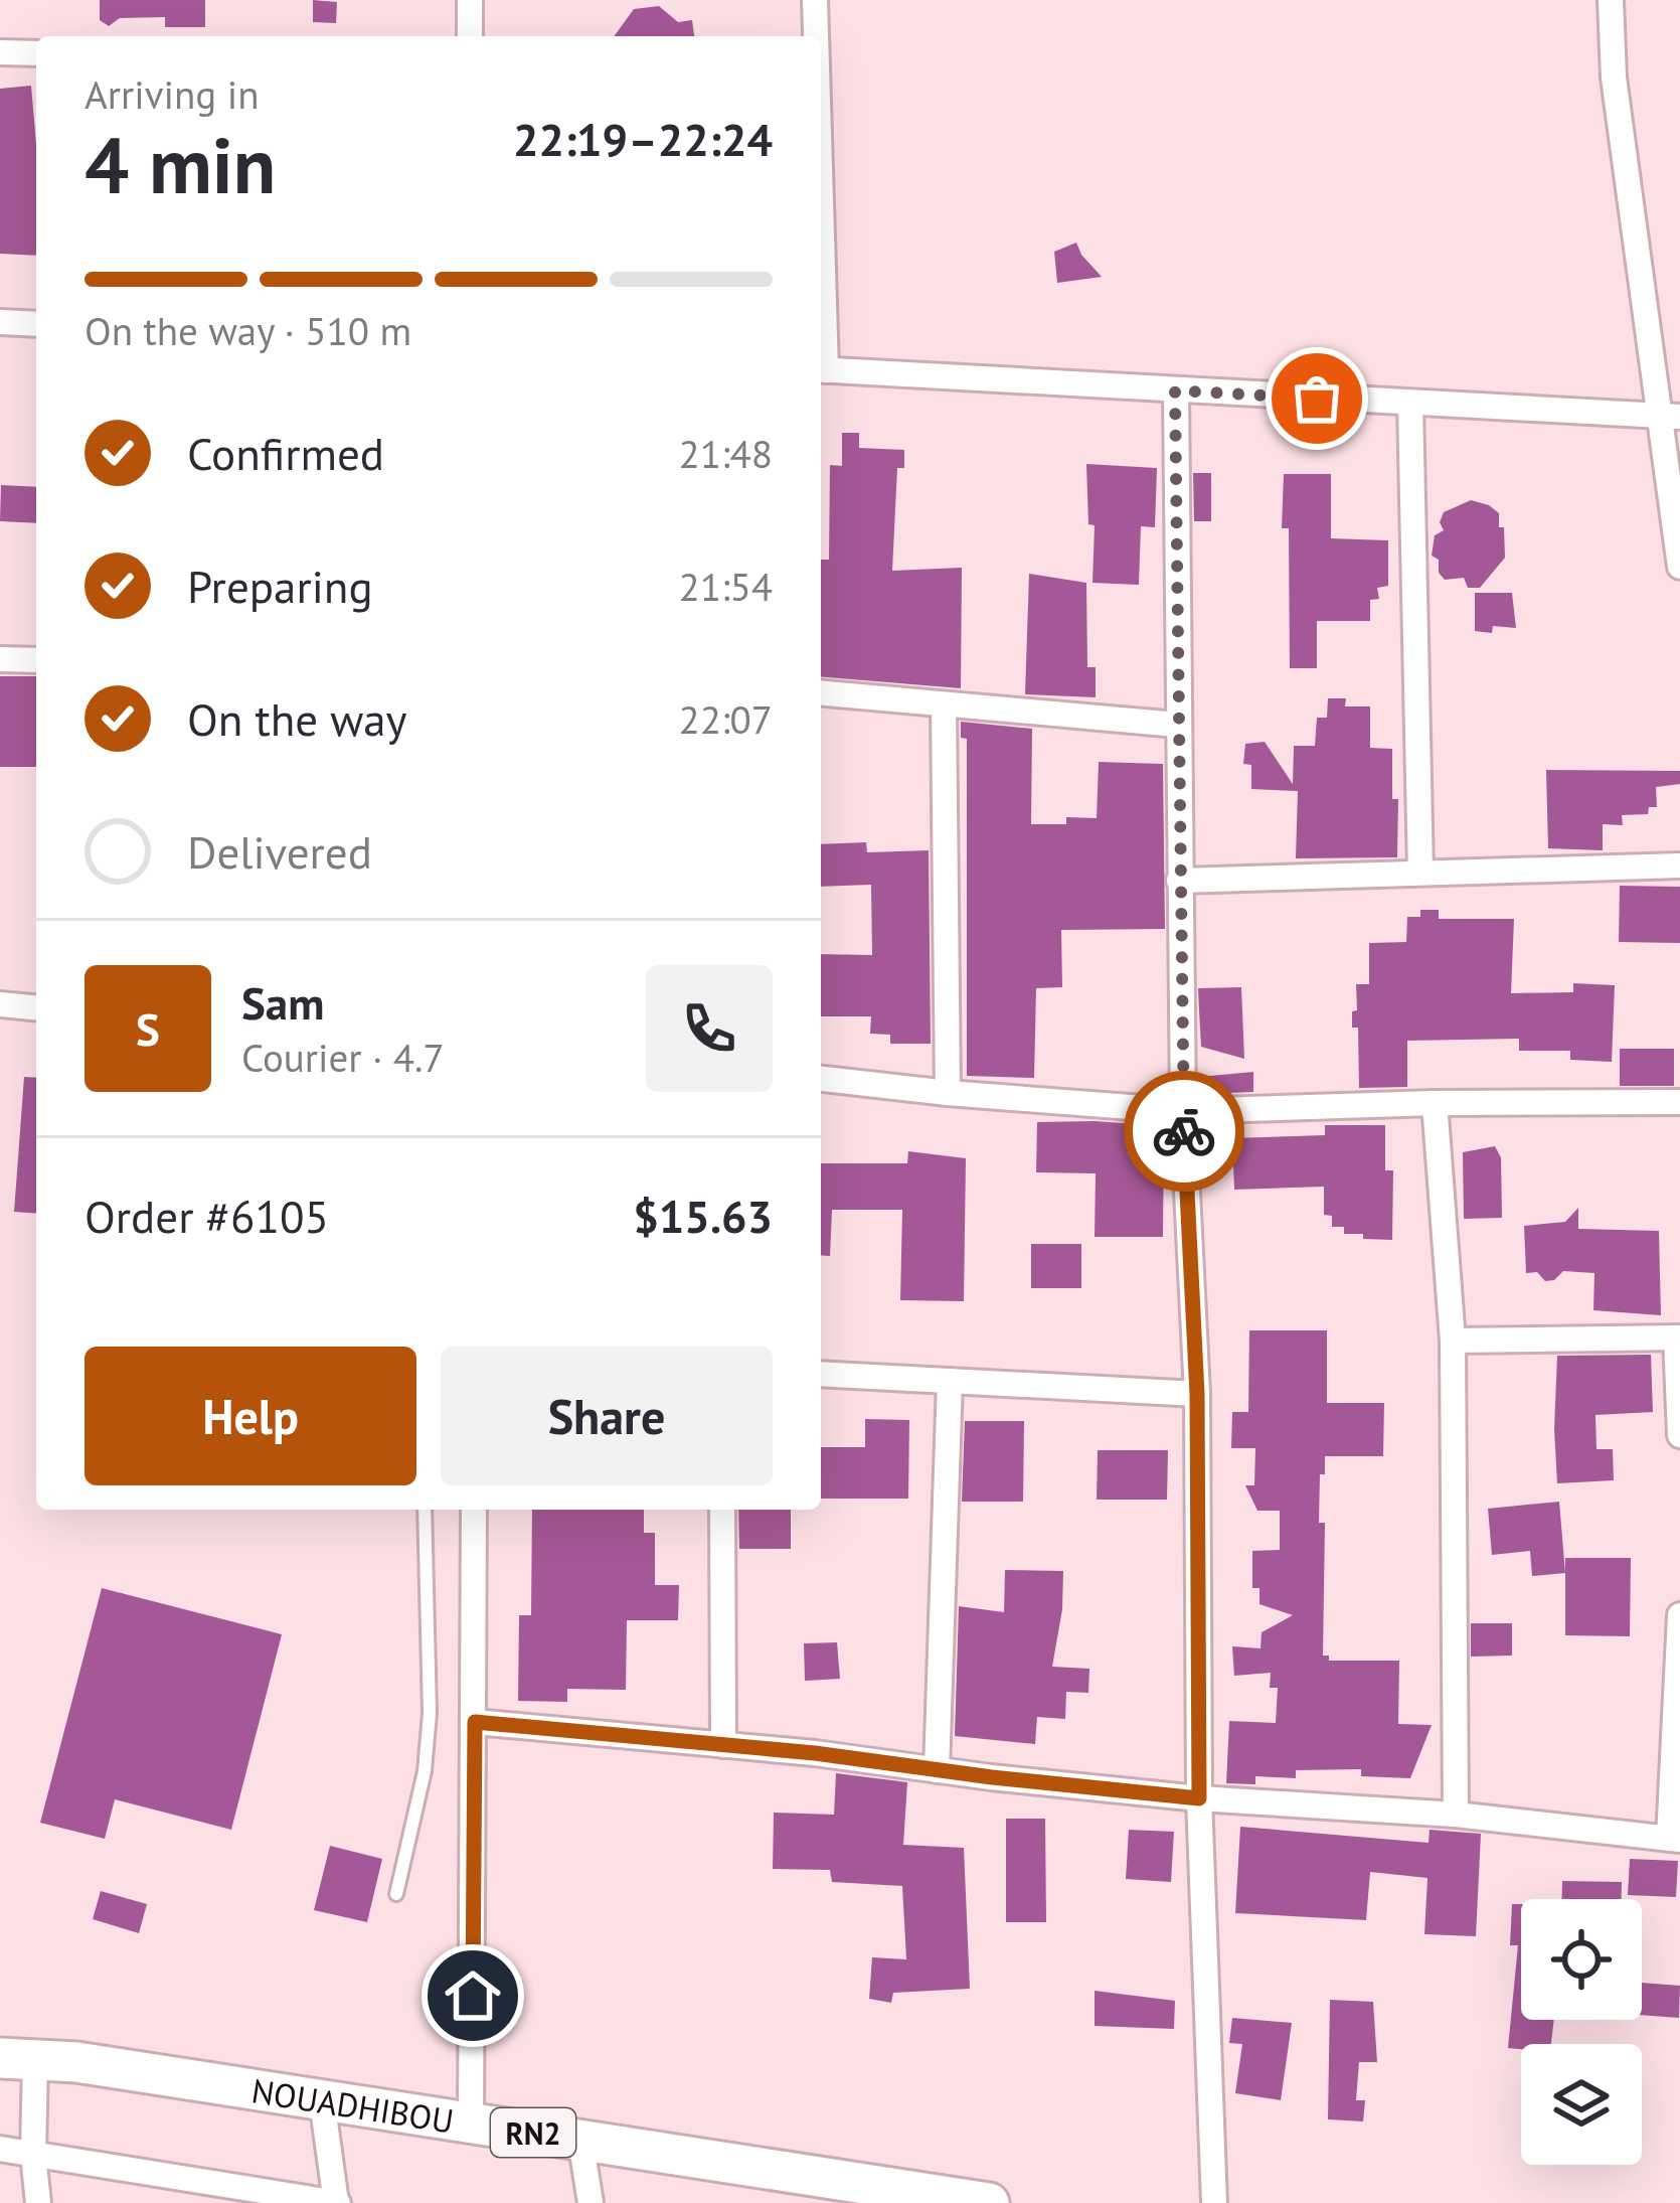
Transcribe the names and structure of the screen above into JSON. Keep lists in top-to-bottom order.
{
  "streets": {
    "highway": ["NOUADHIBOU", "RN2"]
  },
  "page": {
    "heading": ["4 min", "Arriving in", "22:19–22:24"],
    "panel": [
      "Sam",
      "Courier · 4.7",
      "Order #6105",
      "$15.63"
    ],
    "bar": "On the way · 510 m",
    "list": [
      ["Confirmed", "21:48"],
      ["Preparing", "21:54"],
      ["On the way", "22:07"],
      "Delivered"
    ],
    "round": "S",
    "buttons": ["Help", "Share"]
  }
}
